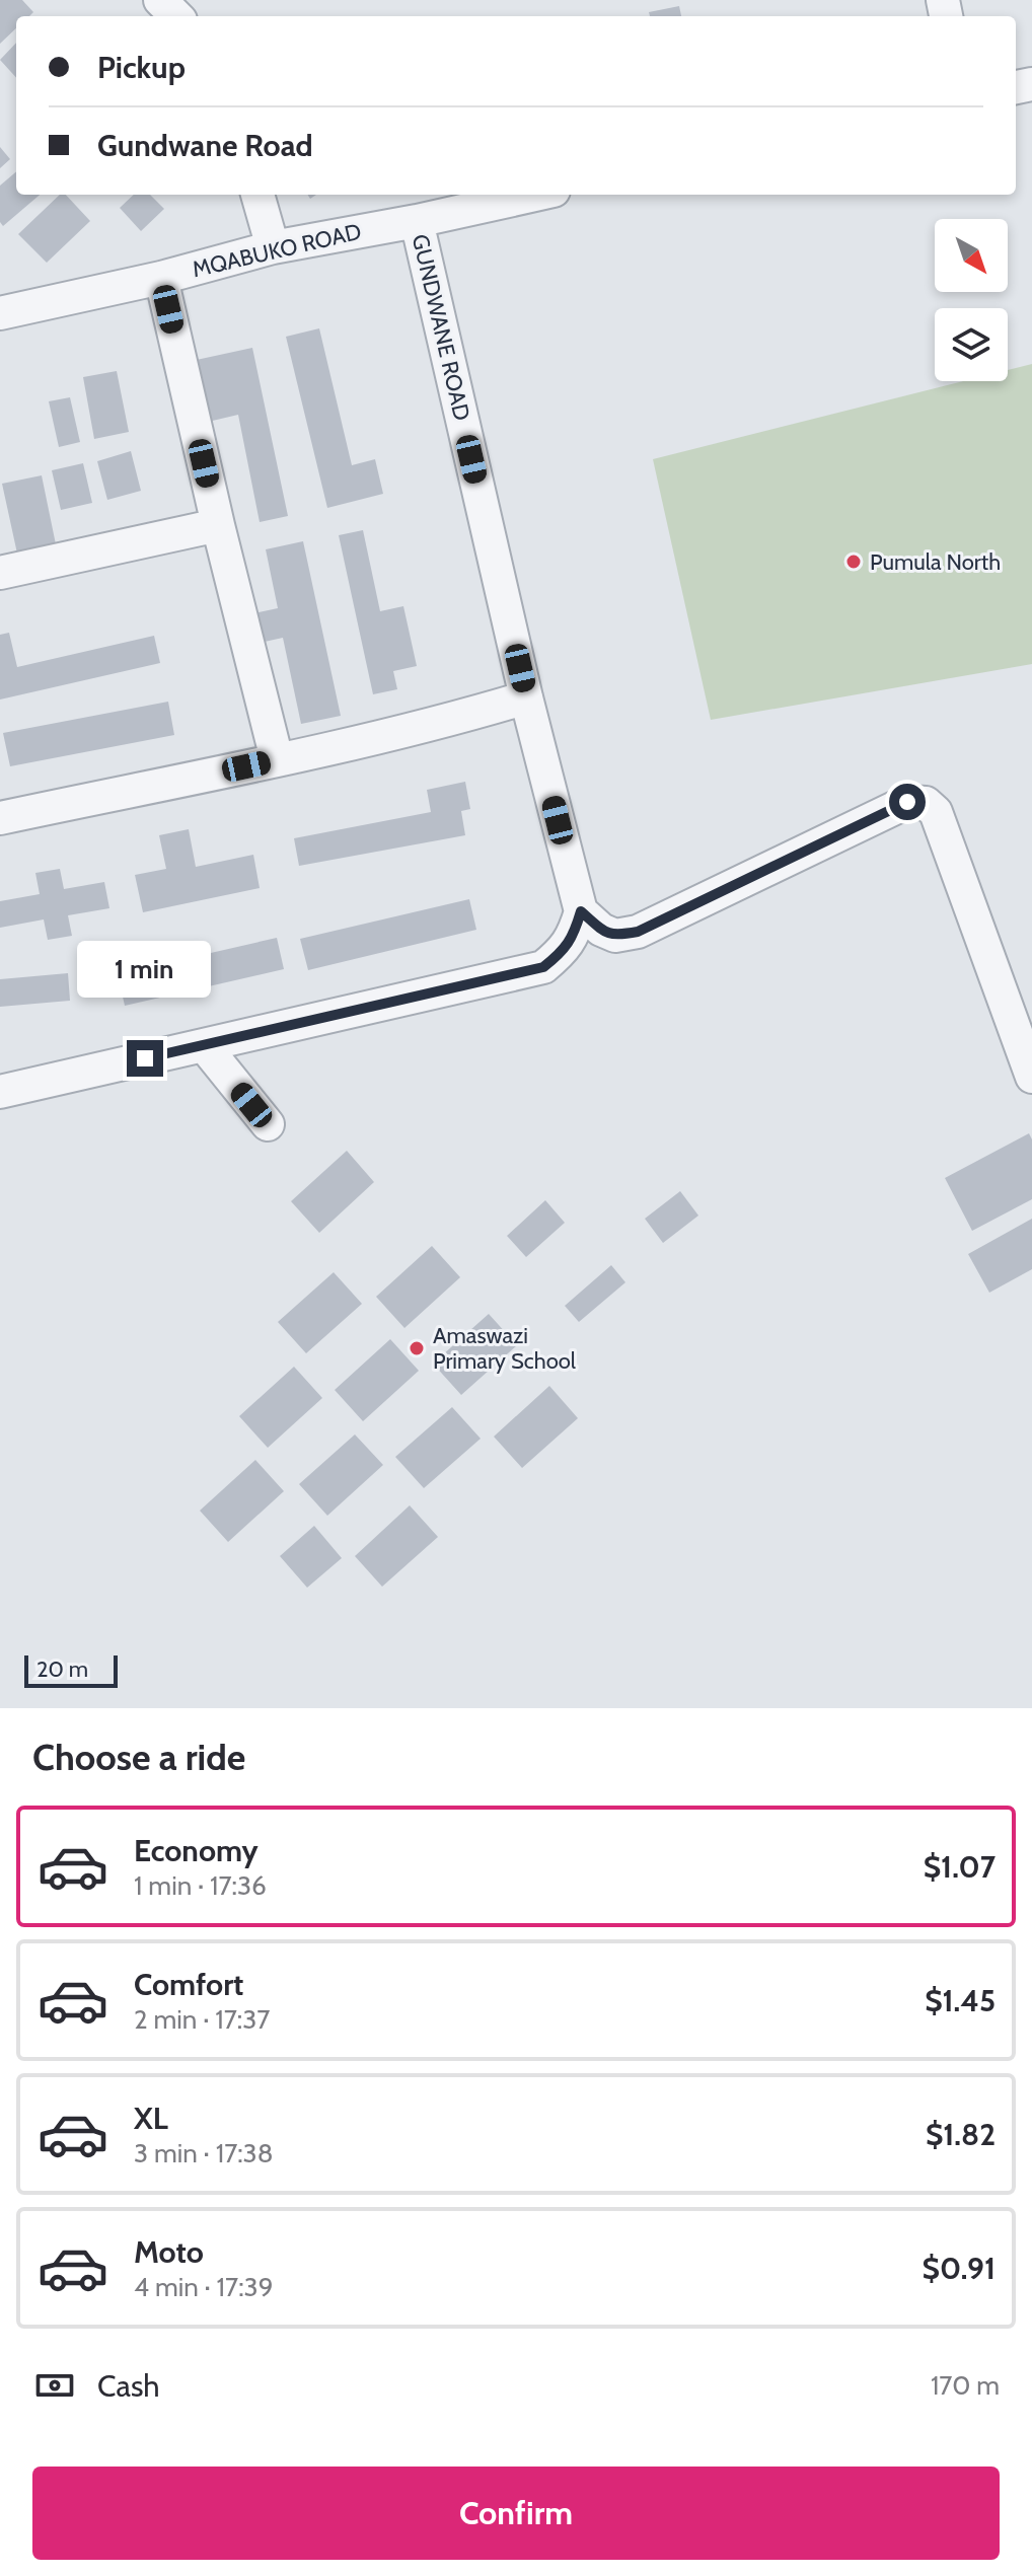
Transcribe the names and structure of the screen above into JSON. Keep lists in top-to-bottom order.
{
  "streets": {
    "street": ["MQABUKO ROAD", "GUNDWANE ROAD"]
  },
  "crossings": [
    ["MQABUKO ROAD", "GUNDWANE ROAD"]
  ],
  "places": ["Pumula North", "Amaswazi Primary School"],
  "scale_bar": "20 m",
  "north": "bottom right",
  "page": {
    "banner": ["Pickup", "Gundwane Road"],
    "bubble": "1 min",
    "scale": "20 m",
    "heading": "Choose a ride",
    "list": [
      {
        "name": "Economy",
        "note": "1 min · 17:36",
        "value": "$1.07"
      },
      {
        "name": "Comfort",
        "note": "2 min · 17:37",
        "value": "$1.45"
      },
      {
        "name": "XL",
        "note": "3 min · 17:38",
        "value": "$1.82"
      },
      {
        "name": "Moto",
        "note": "4 min · 17:39",
        "value": "$0.91"
      }
    ],
    "pay": ["Cash", "170 m"],
    "buttons": "Confirm"
  }
}
